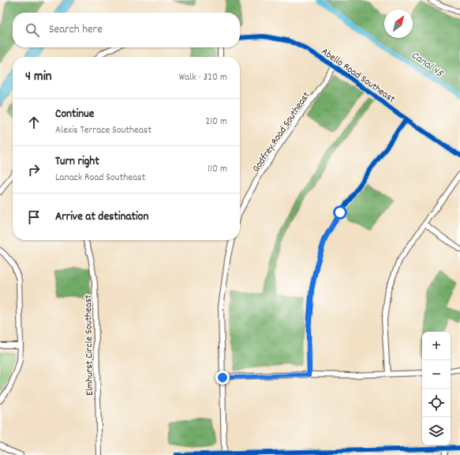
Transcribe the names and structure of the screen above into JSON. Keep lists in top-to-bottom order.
{
  "streets": {
    "street": ["Abello Road Southeast", "Godfrey Road Southeast", "Elmhurst Circle Southeast"]
  },
  "crossings": [
    ["Abello Road Southeast", "Godfrey Road Southeast"]
  ],
  "water": ["Canal 45"],
  "north": "top right",
  "page": {
    "search": "Search here",
    "heading": ["4 min", "Walk · 320 m"],
    "list": [
      ["Continue", "Alexis Terrace Southeast", "210 m"],
      ["Turn right", "Lanack Road Southeast", "110 m"],
      "Arrive at destination"
    ],
    "map_buttons": ["+", "−"]
  }
}
